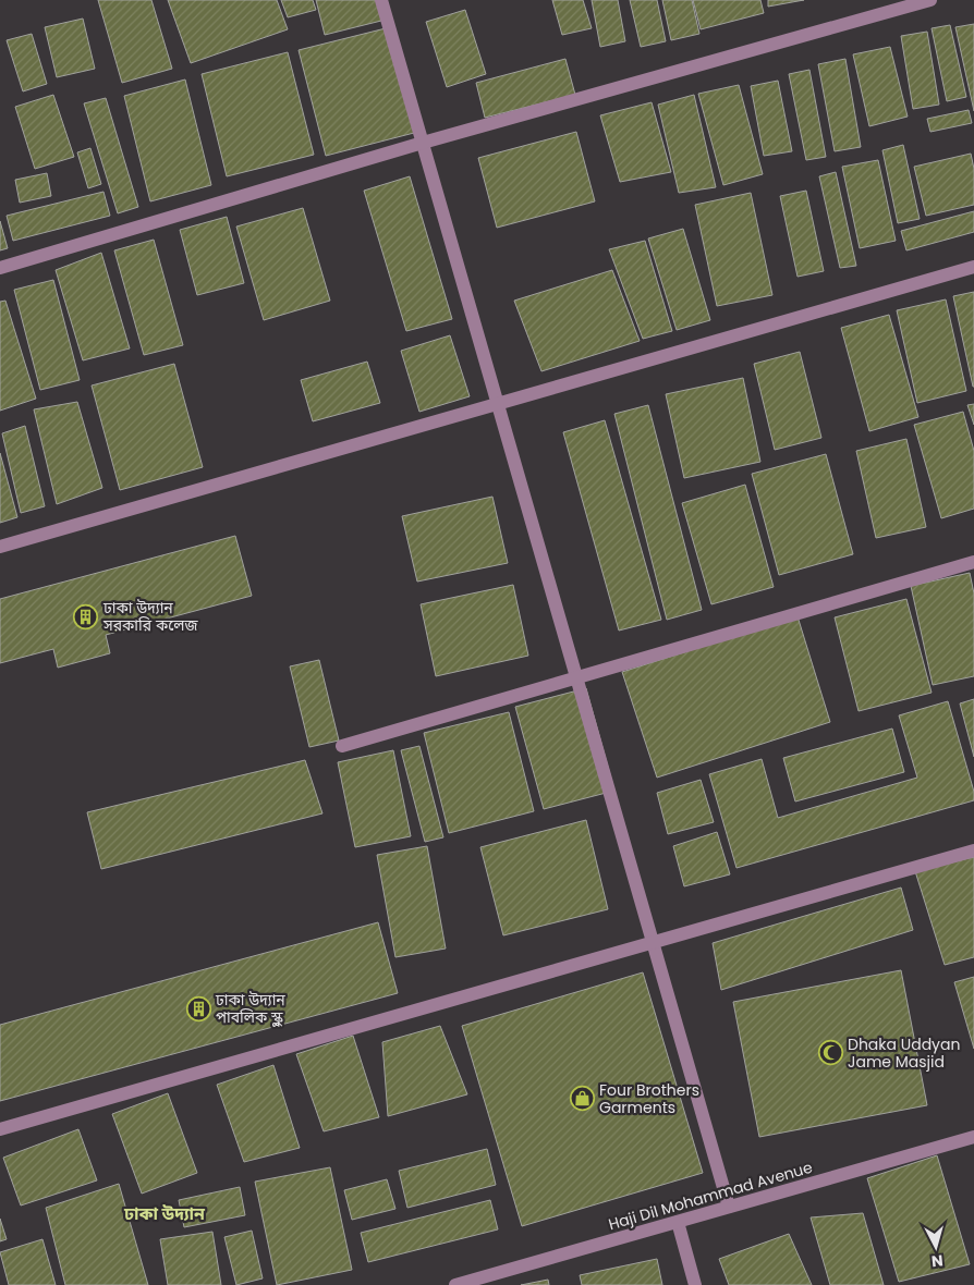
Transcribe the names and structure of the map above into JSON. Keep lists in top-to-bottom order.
{
  "streets": {
    "street": ["Haji Dil Mohammad Avenue"]
  },
  "districts": ["ঢাকা উদ্যান"],
  "places": {
    "building": ["ঢাকা উদ্যান সরকারি কলেজ", "ঢাকা উদ্যান পাবলিক স্কুল"],
    "mosque": ["Dhaka Uddyan Jame Masjid"],
    "shop": ["Four Brothers Garments"]
  },
  "north": "bottom"
}
